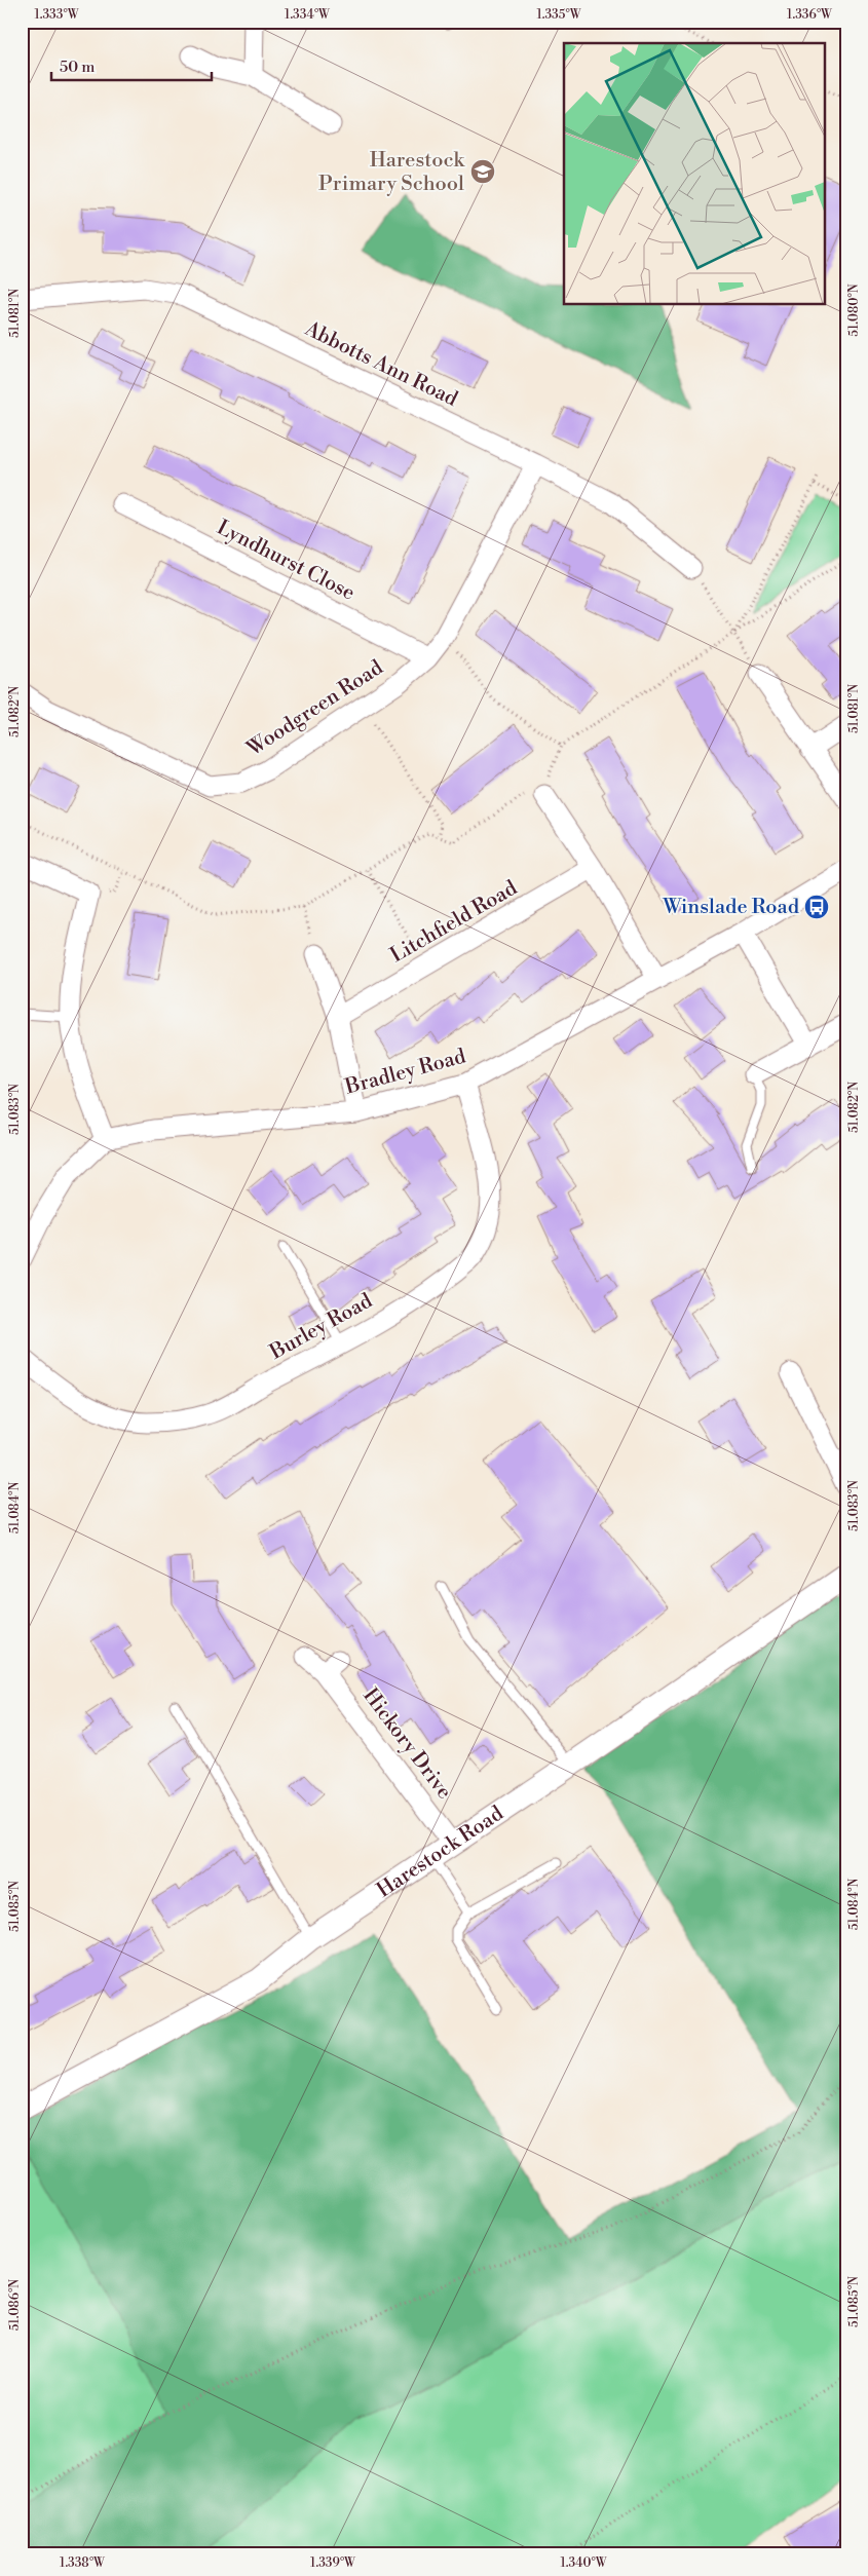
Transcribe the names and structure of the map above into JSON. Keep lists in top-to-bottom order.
{
  "streets": {
    "street": [
      "Abbotts Ann Road",
      "Lyndhurst Close",
      "Woodgreen Road",
      "Litchfield Road",
      "Bradley Road",
      "Burley Road",
      "Hickory Drive",
      "Harestock Road"
    ]
  },
  "crossings": [
    ["Abbotts Ann Road", "Woodgreen Road"],
    ["Lyndhurst Close", "Woodgreen Road"],
    ["Bradley Road", "Burley Road"],
    ["Hickory Drive", "Harestock Road"]
  ],
  "places": {
    "school or university": ["Harestock Primary School"],
    "bus stop": ["Winslade Road"]
  },
  "scale_bar": "50 m",
  "coordinates": [
    "1.333°W",
    "1.334°W",
    "1.335°W",
    "1.336°W",
    "51.080°N",
    "51.081°N",
    "51.082°N",
    "51.083°N",
    "51.084°N",
    "51.085°N",
    "51.086°N",
    "1.338°W",
    "1.339°W",
    "1.340°W"
  ]
}
